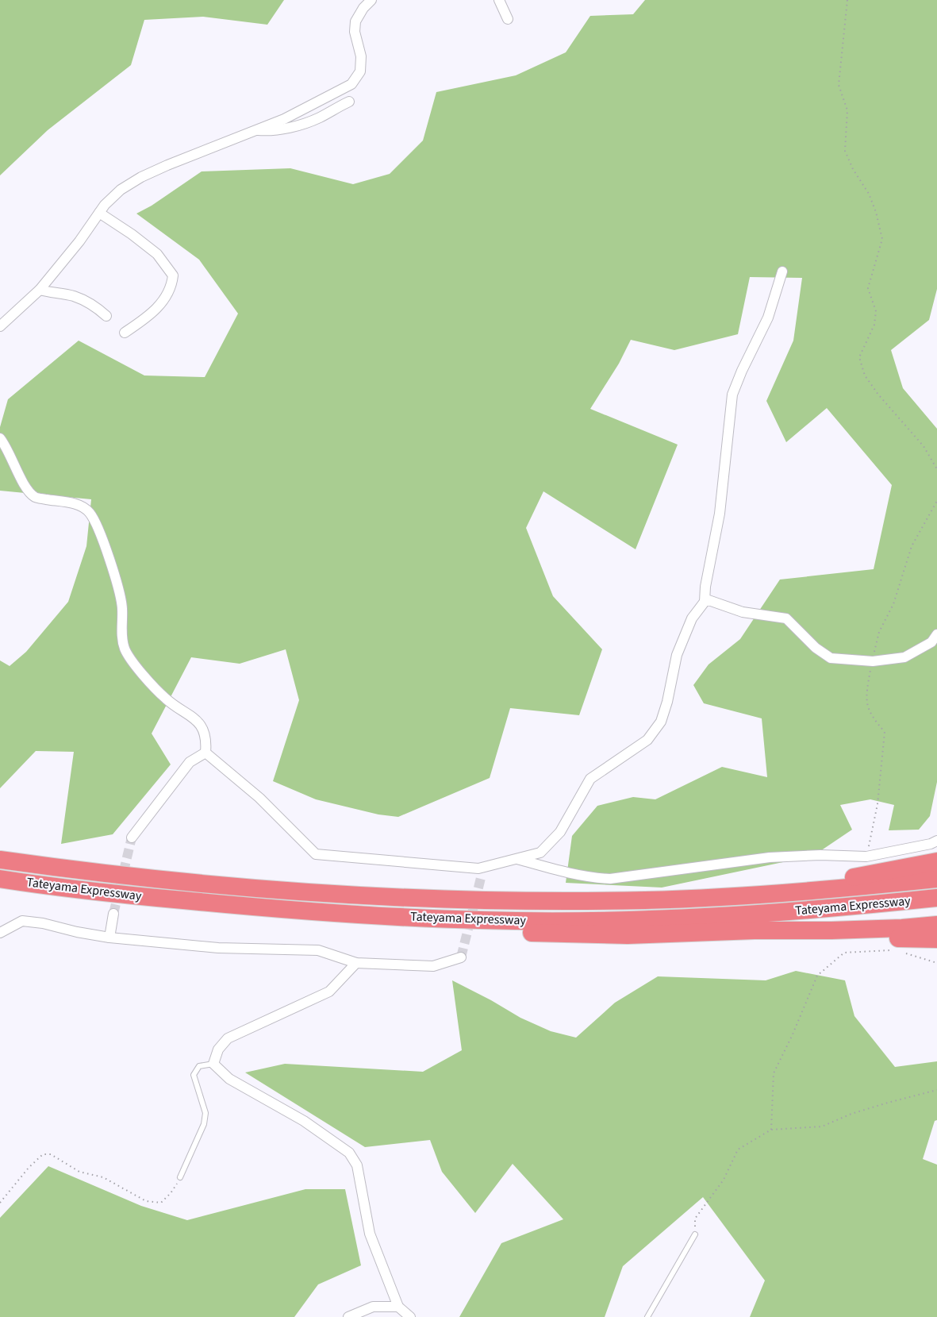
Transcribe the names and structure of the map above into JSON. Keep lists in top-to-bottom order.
{
  "streets": {
    "highway": ["Tateyama Expressway"]
  }
}
